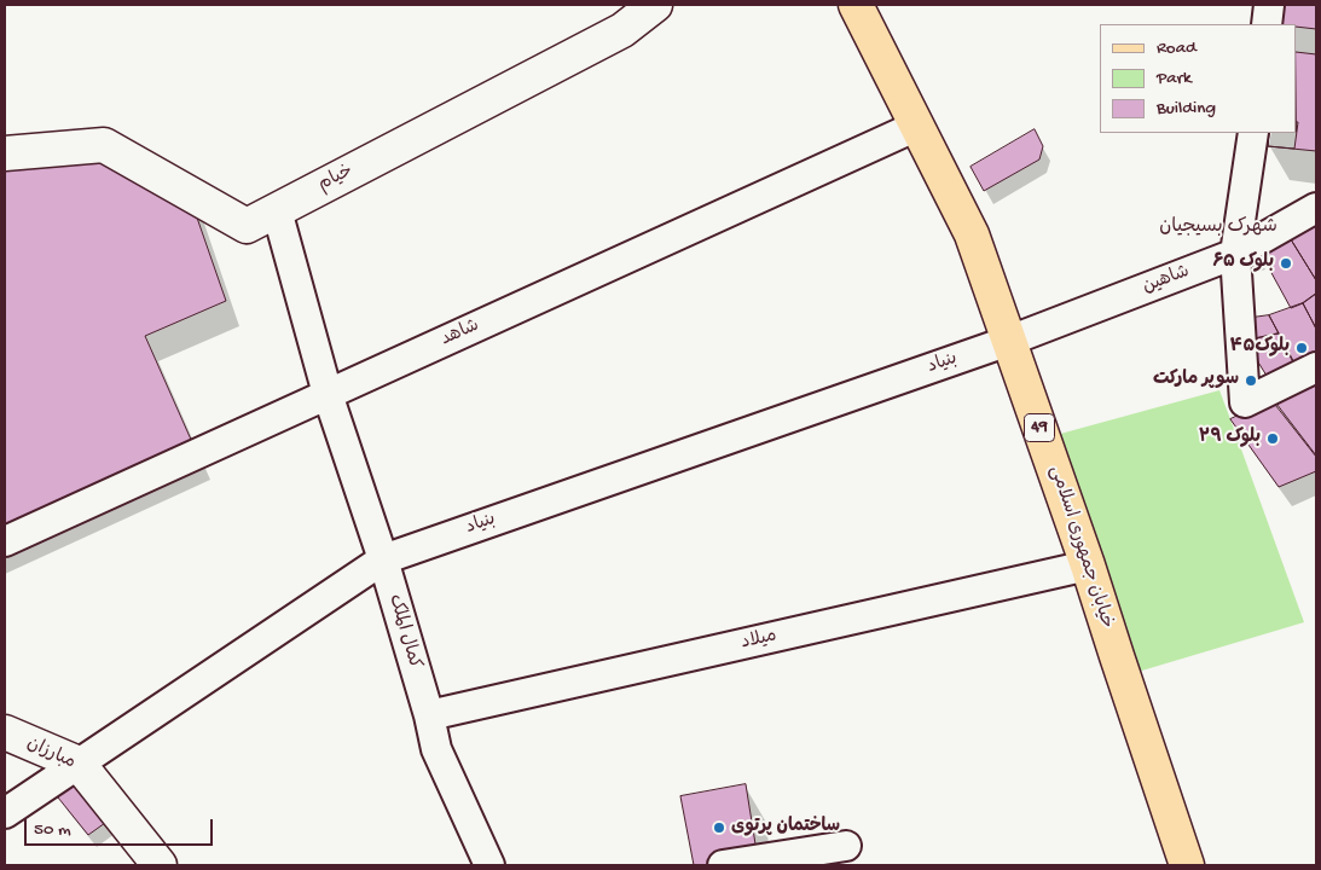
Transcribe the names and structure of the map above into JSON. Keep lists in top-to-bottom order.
{
  "streets": {
    "main road": ["49", "خیابان جمهوری اسلامی"],
    "street": [
      "خیام",
      "شاهین",
      "شاهد",
      "بنیاد",
      "کمال الملک",
      "میلاد",
      "مبارزان"
    ]
  },
  "crossings": [
    ["خیام", "کمال الملک"],
    ["شاهین", "بنیاد"],
    ["شاهین", "خیابان جمهوری اسلامی"],
    ["شاهد", "خیابان جمهوری اسلامی"],
    ["شاهد", "کمال الملک"],
    ["بنیاد", "خیابان جمهوری اسلامی"],
    ["بنیاد", "کمال الملک"],
    ["بنیاد", "مبارزان"],
    ["خیابان جمهوری اسلامی", "میلاد"],
    ["کمال الملک", "میلاد"]
  ],
  "districts": ["شهرک بسیجیان"],
  "places": [
    "بلوک ۶۵",
    "بلوک۴۵",
    "سوپر مارکت",
    "بلوک ۲۹",
    "ساختمان پرتوی"
  ],
  "legend": ["Road", "Park", "Building"],
  "scale_bar": "50 m"
}
